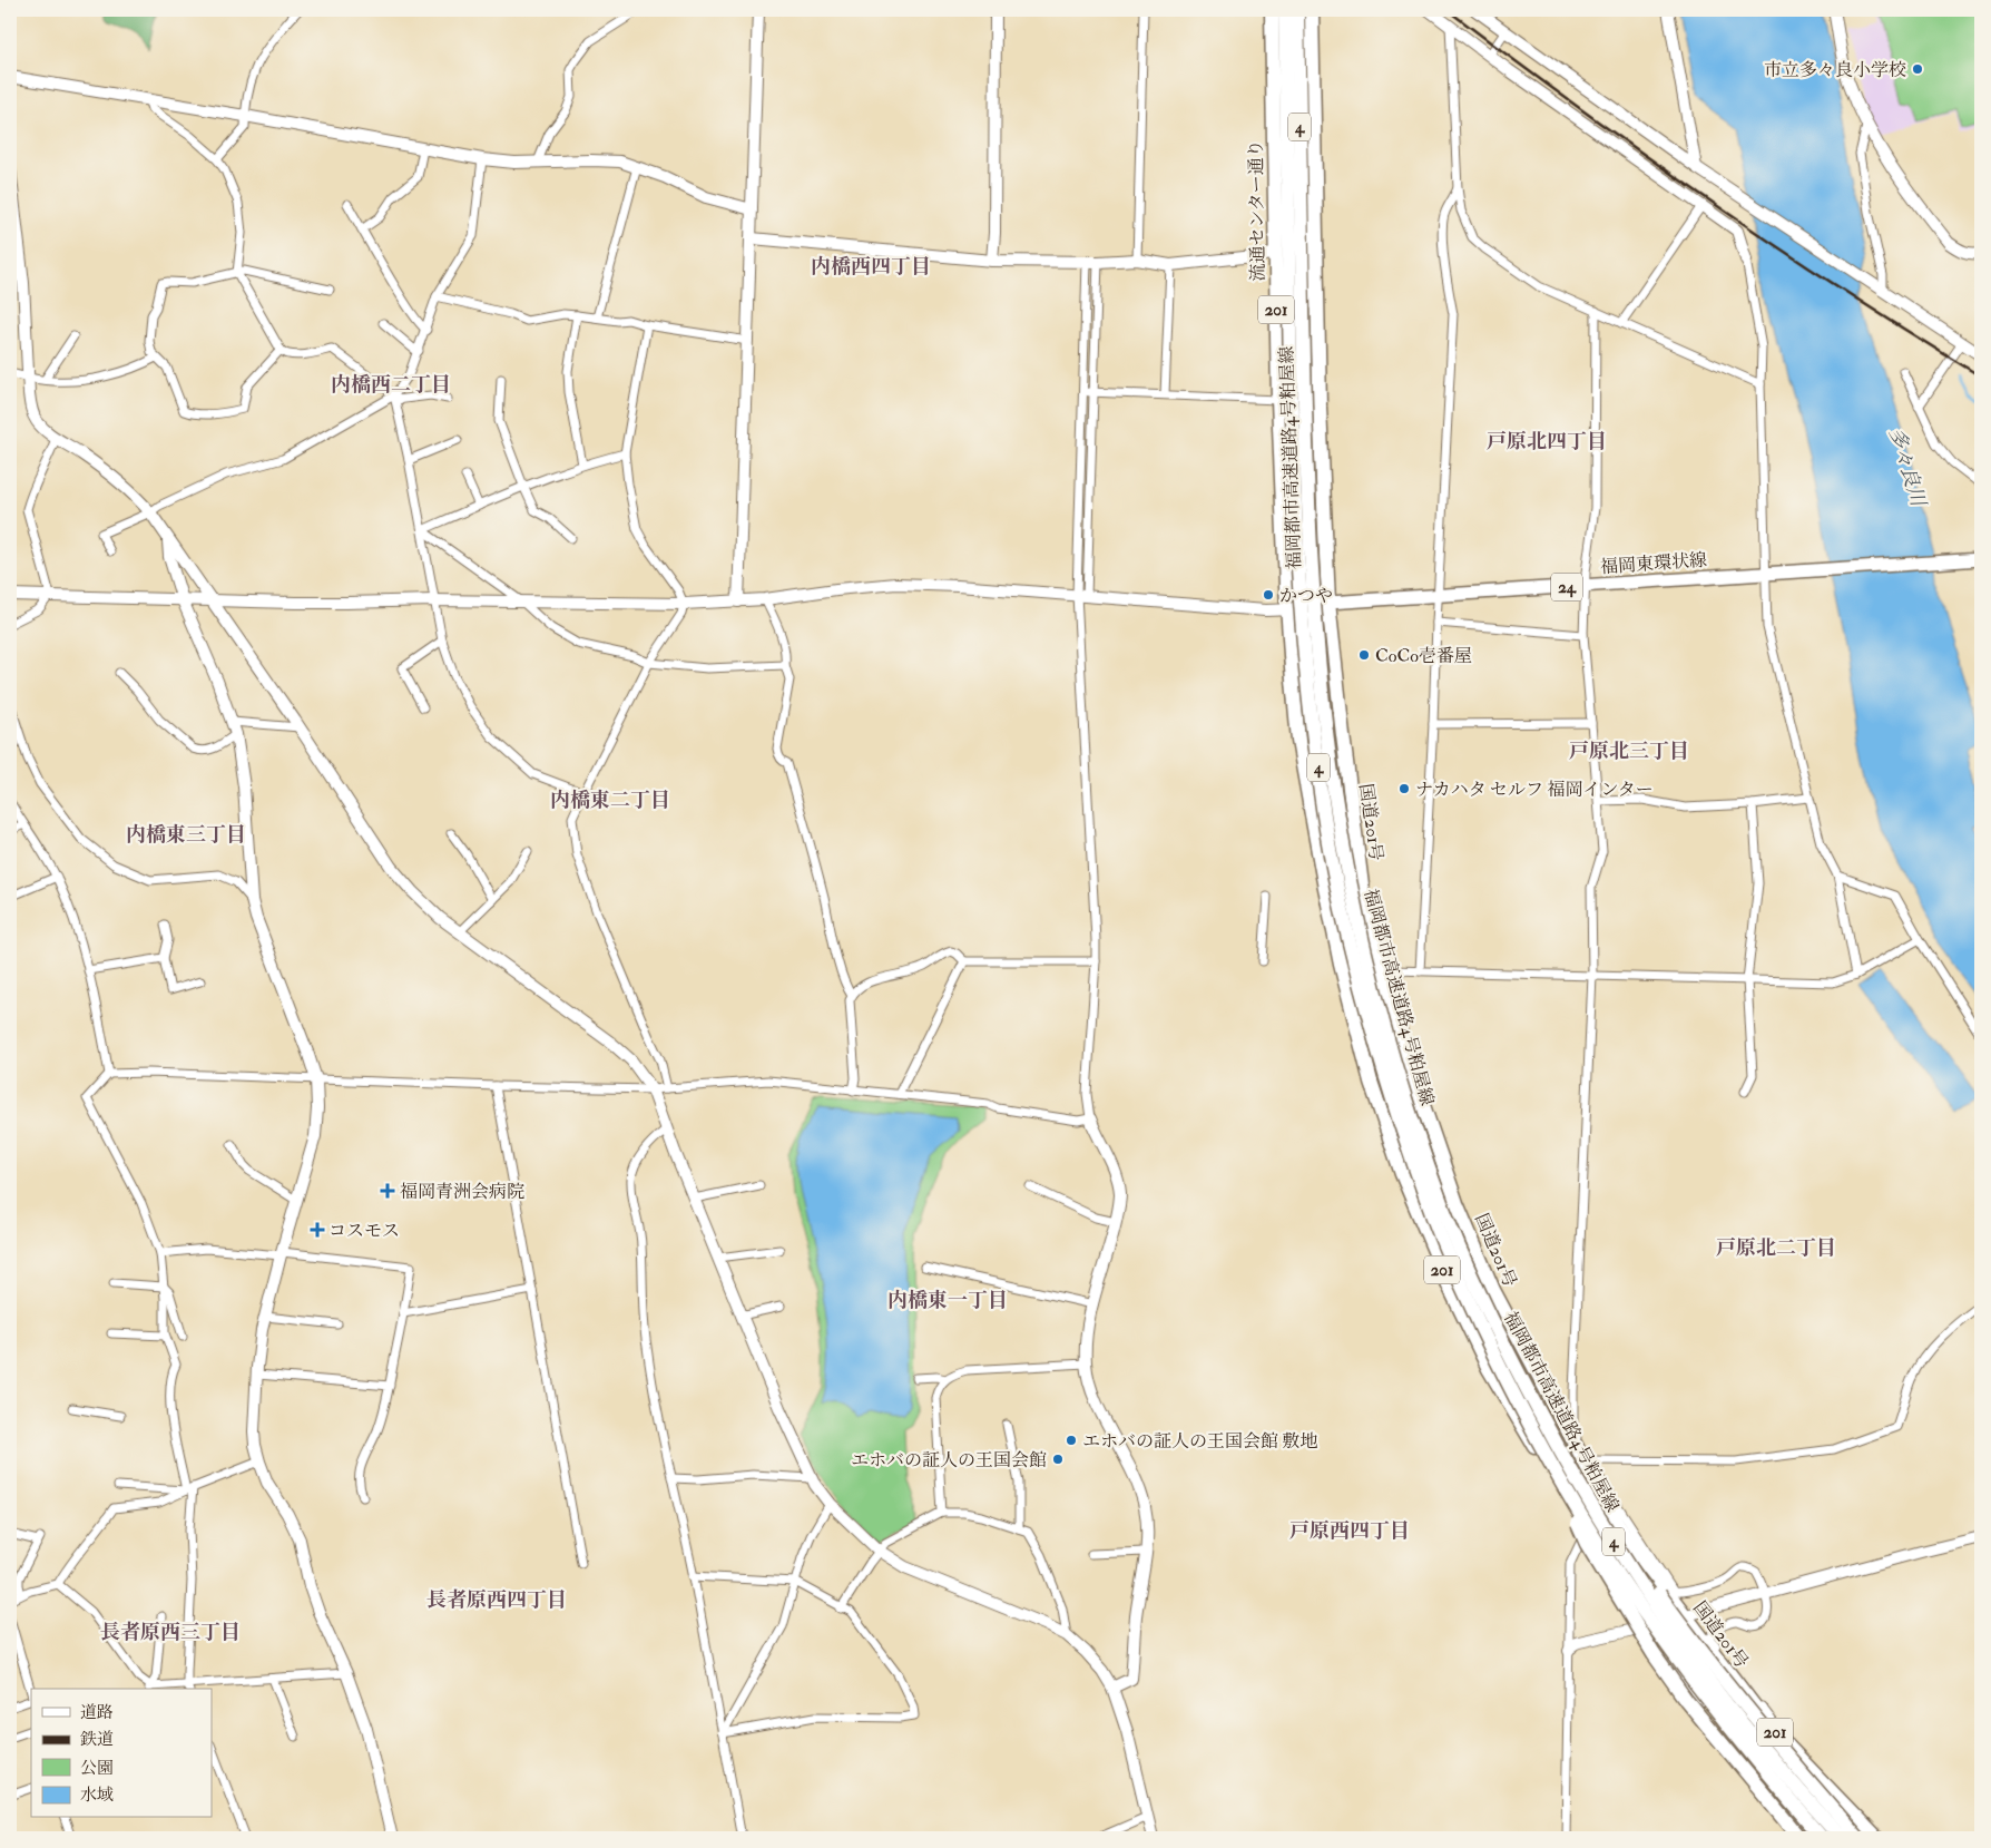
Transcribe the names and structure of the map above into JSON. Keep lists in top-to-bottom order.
{
  "streets": {
    "highway": [
      "4",
      "流通センター通り",
      "201",
      "福岡都市高速道路4号粕屋線",
      "国道201号"
    ],
    "main road": ["福岡東環状線", "24"]
  },
  "crossings": [
    ["流通センター通り", "201"],
    ["201", "福岡東環状線"],
    ["201", "国道201号"],
    ["福岡東環状線", "国道201号"]
  ],
  "districts": [
    "内橋西四丁目",
    "内橋西二丁目",
    "戸原北四丁目",
    "戸原北三丁目",
    "内橋東二丁目",
    "内橋東三丁目",
    "戸原北二丁目",
    "内橋東一丁目",
    "戸原西四丁目",
    "長者原西四丁目",
    "長者原西三丁目"
  ],
  "water": ["多々良川"],
  "places": {
    "other": [
      "市立多々良小学校",
      "かつや",
      "CoCo壱番屋",
      "ナカハタ セルフ 福岡インター",
      "エホバの証人の王国会館 敷地",
      "エホバの証人の王国会館"
    ],
    "health": ["福岡青洲会病院", "コスモス"]
  },
  "legend": [
    "道路",
    "鉄道",
    "公園",
    "水域"
  ]
}
